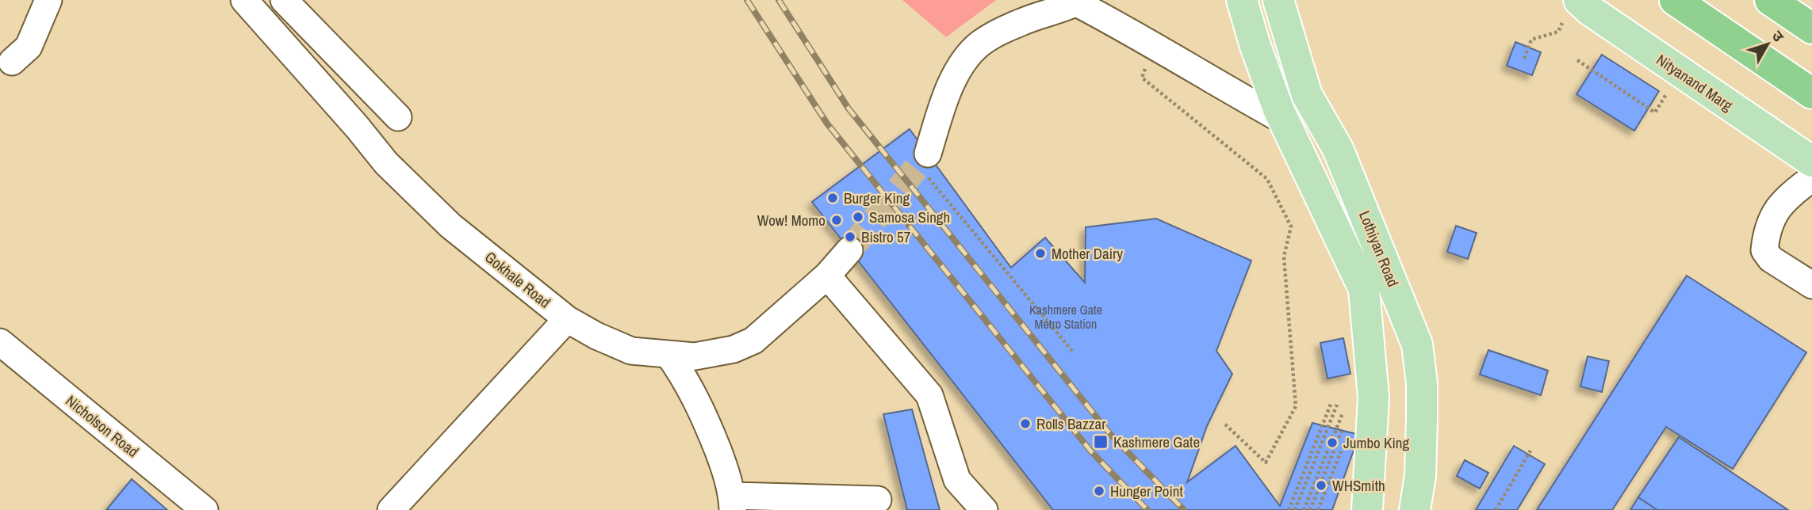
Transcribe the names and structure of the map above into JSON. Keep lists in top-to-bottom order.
{
  "streets": {
    "main road": ["Nityanand Marg", "Lothiyan Road"],
    "street": ["Gokhale Road", "Nicholson Road"]
  },
  "places": {
    "other": [
      "Burger King",
      "Samosa Singh",
      "Wow! Momo",
      "Bistro 57",
      "Mother Dairy",
      "Rolls Bazzar",
      "Jumbo King",
      "WHSmith",
      "Hunger Point"
    ],
    "transit": ["Kashmere Gate"]
  },
  "house_numbers": ["Kashmere Gate Metro Station"],
  "north": "top right"
}
